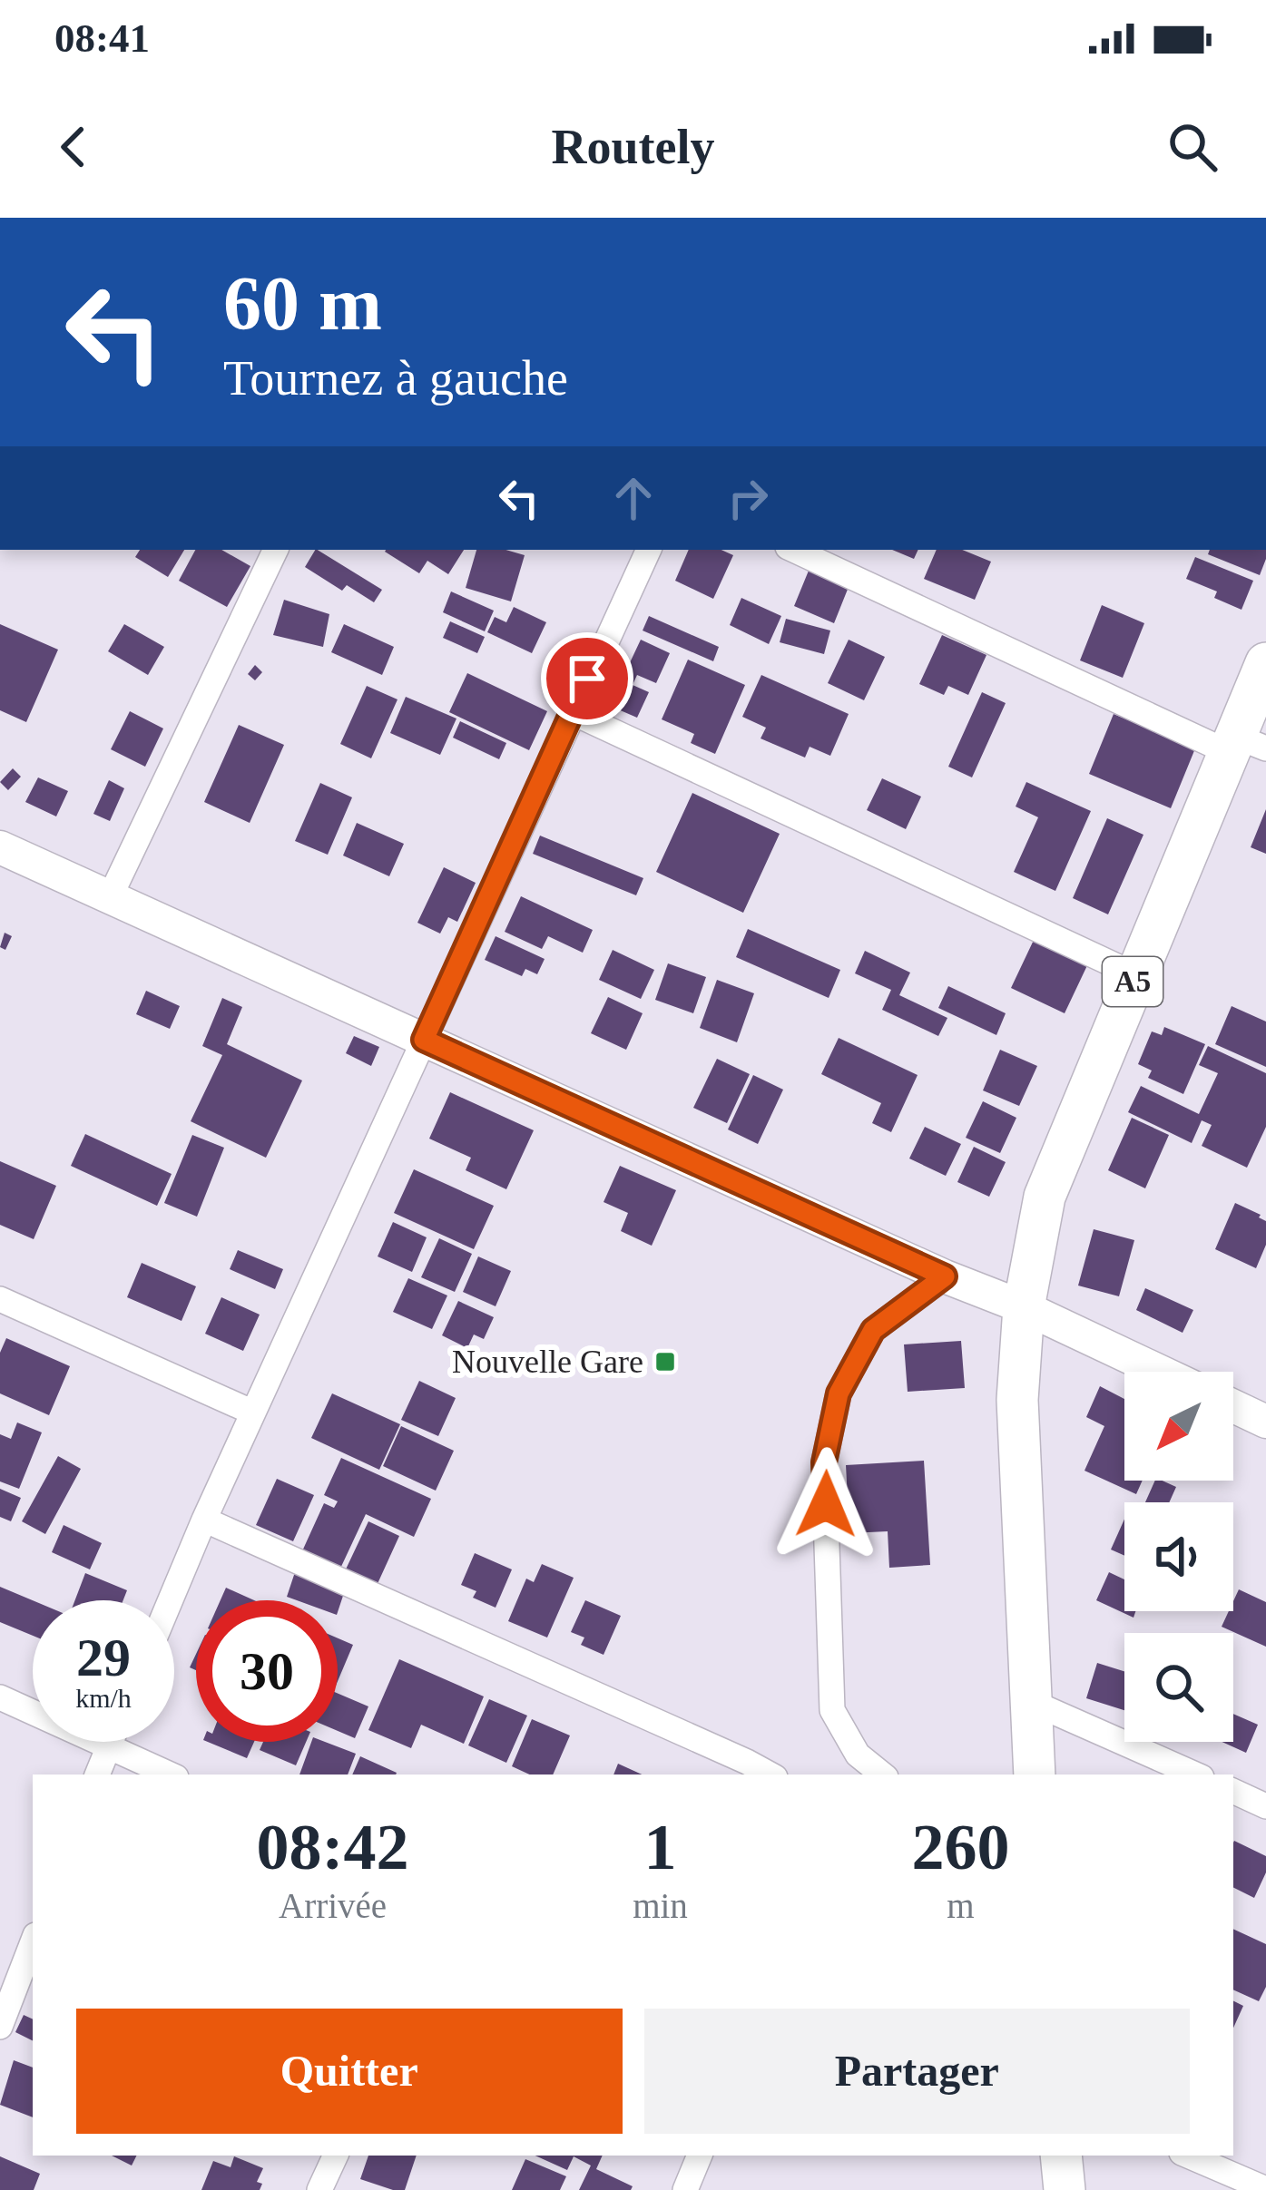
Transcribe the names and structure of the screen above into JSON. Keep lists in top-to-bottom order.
{
  "streets": {
    "main road": ["A5"]
  },
  "places": {
    "transit": ["Nouvelle Gare"]
  },
  "north": "bottom left",
  "page": {
    "status": "08:41",
    "header": "Routely",
    "turn": ["60 m", "Tournez à gauche"],
    "speed": "29 km/h",
    "limit": "30",
    "eta": [
      "08:42",
      "Arrivée",
      "1",
      "min",
      "260",
      "m"
    ],
    "buttons": ["Quitter", "Partager"]
  }
}
